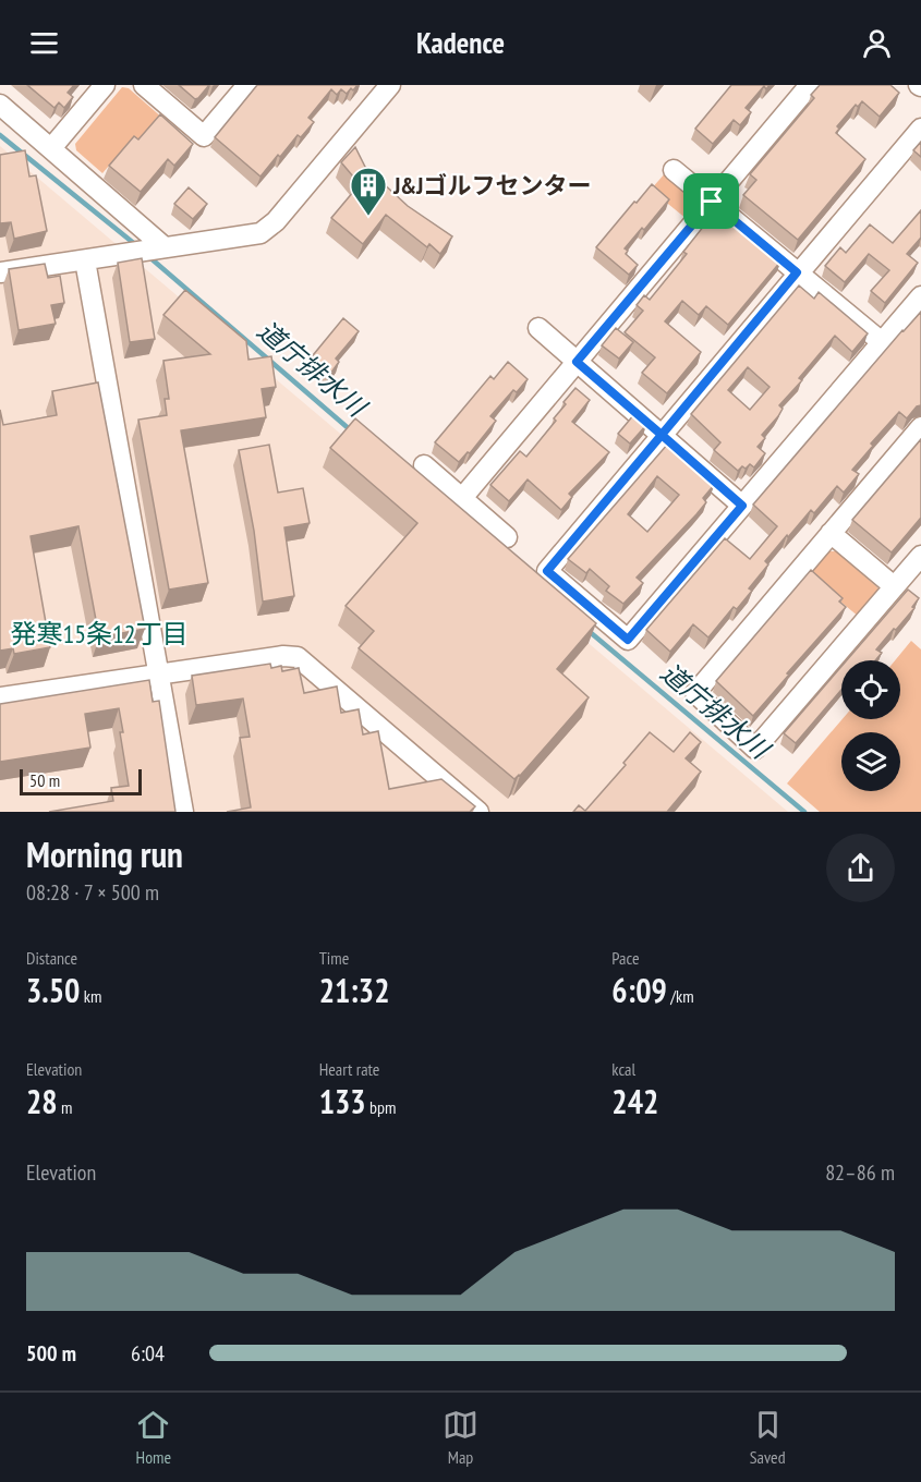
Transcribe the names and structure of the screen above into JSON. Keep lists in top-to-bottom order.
{
  "districts": ["発寒15条12丁目"],
  "water": ["道庁排水川"],
  "places": {
    "building": ["J&Jゴルフセンター"]
  },
  "scale_bar": "50 m",
  "page": {
    "header": "Kadence",
    "scale": "50 m",
    "heading": ["Morning run", "08:28 · 7 × 500 m"],
    "stats": [
      ["Distance", "3.50 km"],
      ["Time", "21:32"],
      ["Pace", "6:09 /km"],
      ["Elevation", "28 m"],
      ["Heart rate", "133 bpm"],
      ["kcal", "242"]
    ],
    "chart": ["Elevation", "82–86 m"],
    "list": [
      {
        "name": "500 m",
        "note": "6:04"
      }
    ],
    "tabs": ["Home", "Map", "Saved"]
  }
}
